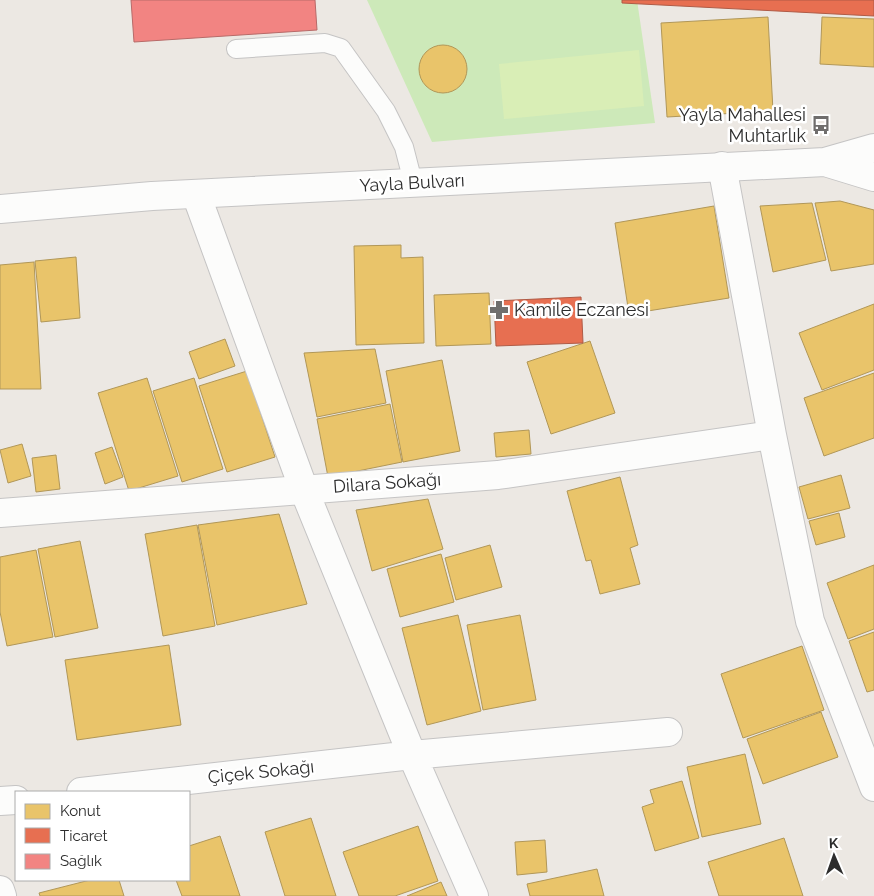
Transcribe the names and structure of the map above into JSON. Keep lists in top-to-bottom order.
{
  "streets": {
    "street": ["Yayla Bulvarı", "Dilara Sokağı", "Çiçek Sokağı"]
  },
  "places": {
    "bus stop": ["Yayla Mahallesi Muhtarlık"],
    "pharmacy": ["Kamile Eczanesi"]
  },
  "legend": ["Konut", "Ticaret", "Sağlık"],
  "north": "top"
}
